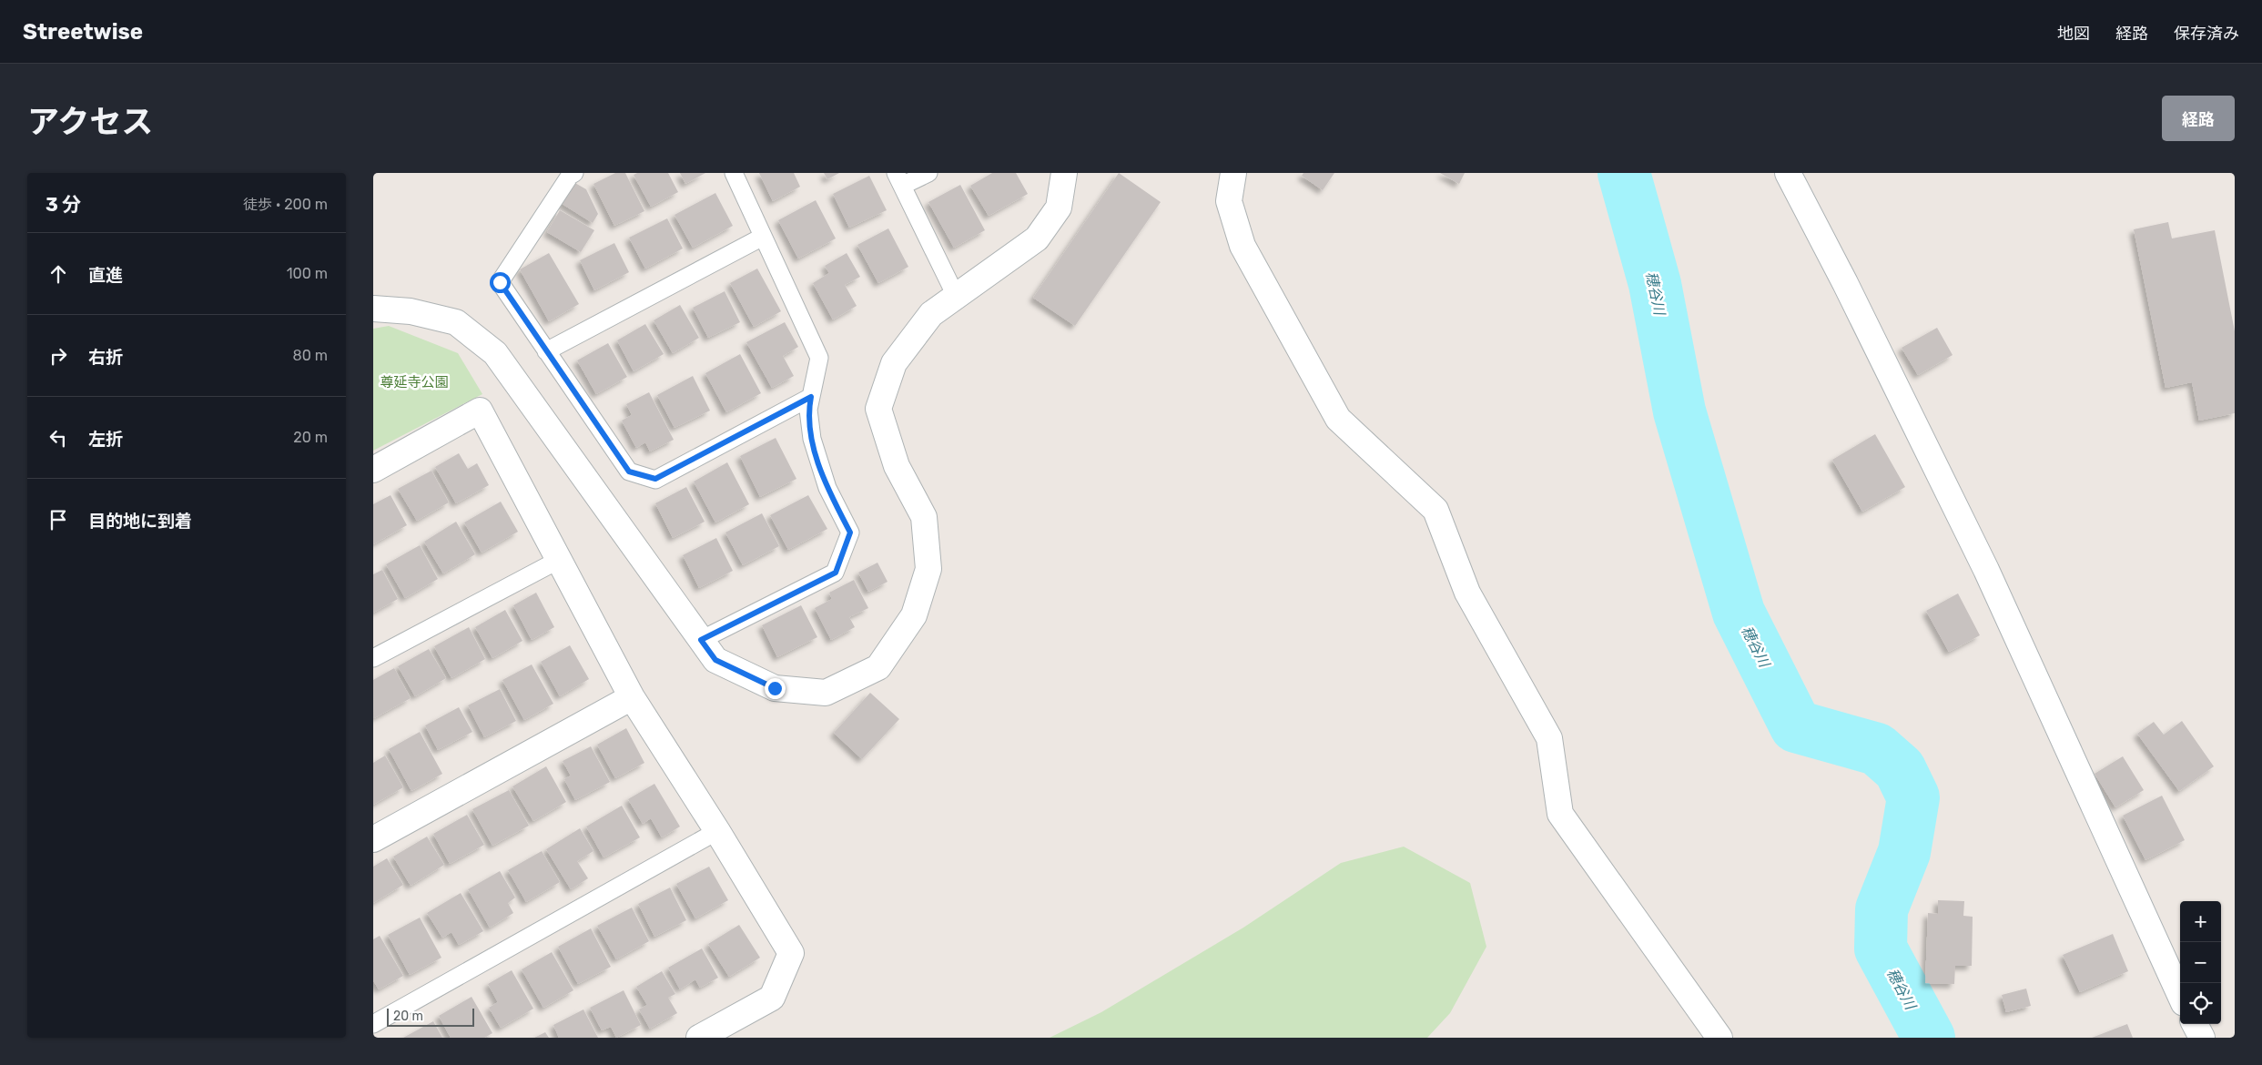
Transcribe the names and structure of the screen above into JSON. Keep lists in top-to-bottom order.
{
  "water": ["穂谷川"],
  "parks": ["尊延寺公園"],
  "scale_bar": "20 m",
  "page": {
    "header": "Streetwise",
    "nav": ["地図", "経路", "保存済み"],
    "title": "アクセス",
    "buttons": "経路",
    "heading": ["3 分", "徒歩 · 200 m"],
    "list": [
      ["直進", "100 m"],
      ["右折", "80 m"],
      ["左折", "20 m"],
      "目的地に到着"
    ],
    "map_buttons": ["+", "−"],
    "scale": "20 m"
  }
}
